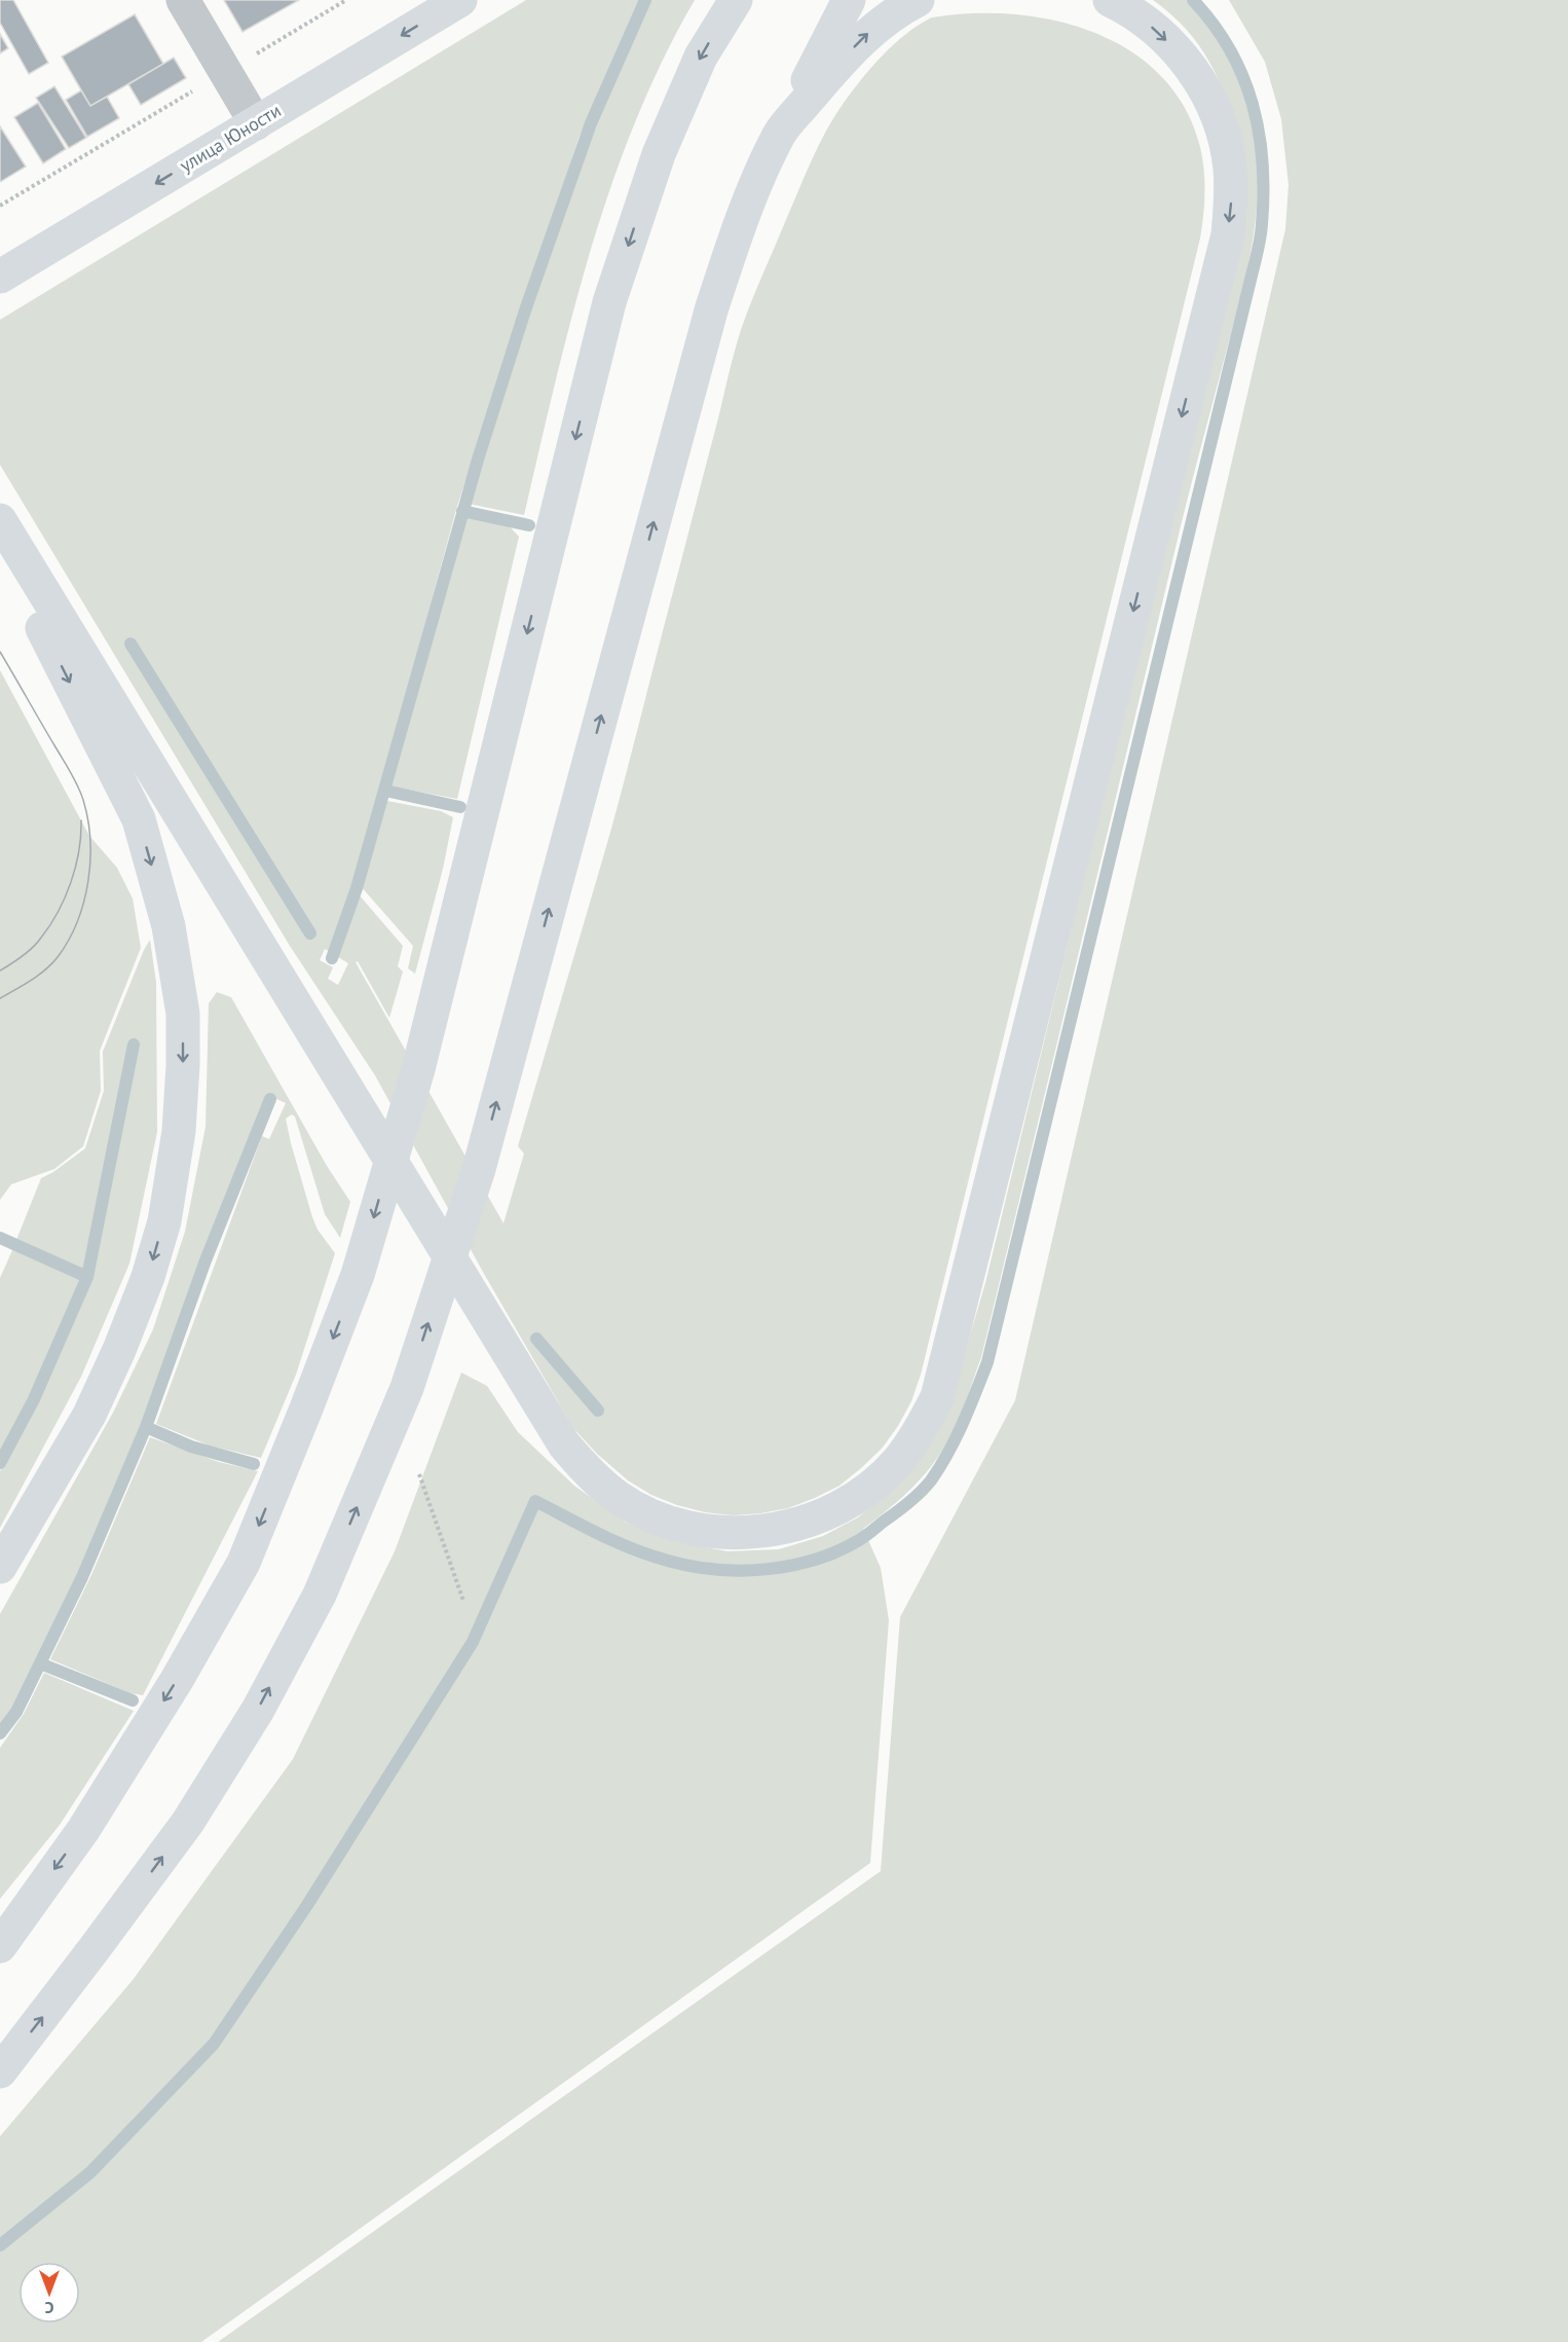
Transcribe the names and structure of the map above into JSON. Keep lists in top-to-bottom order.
{
  "streets": {
    "main road": ["улица Юности"]
  },
  "one_way": ["улица Юности"],
  "north": "bottom"
}
